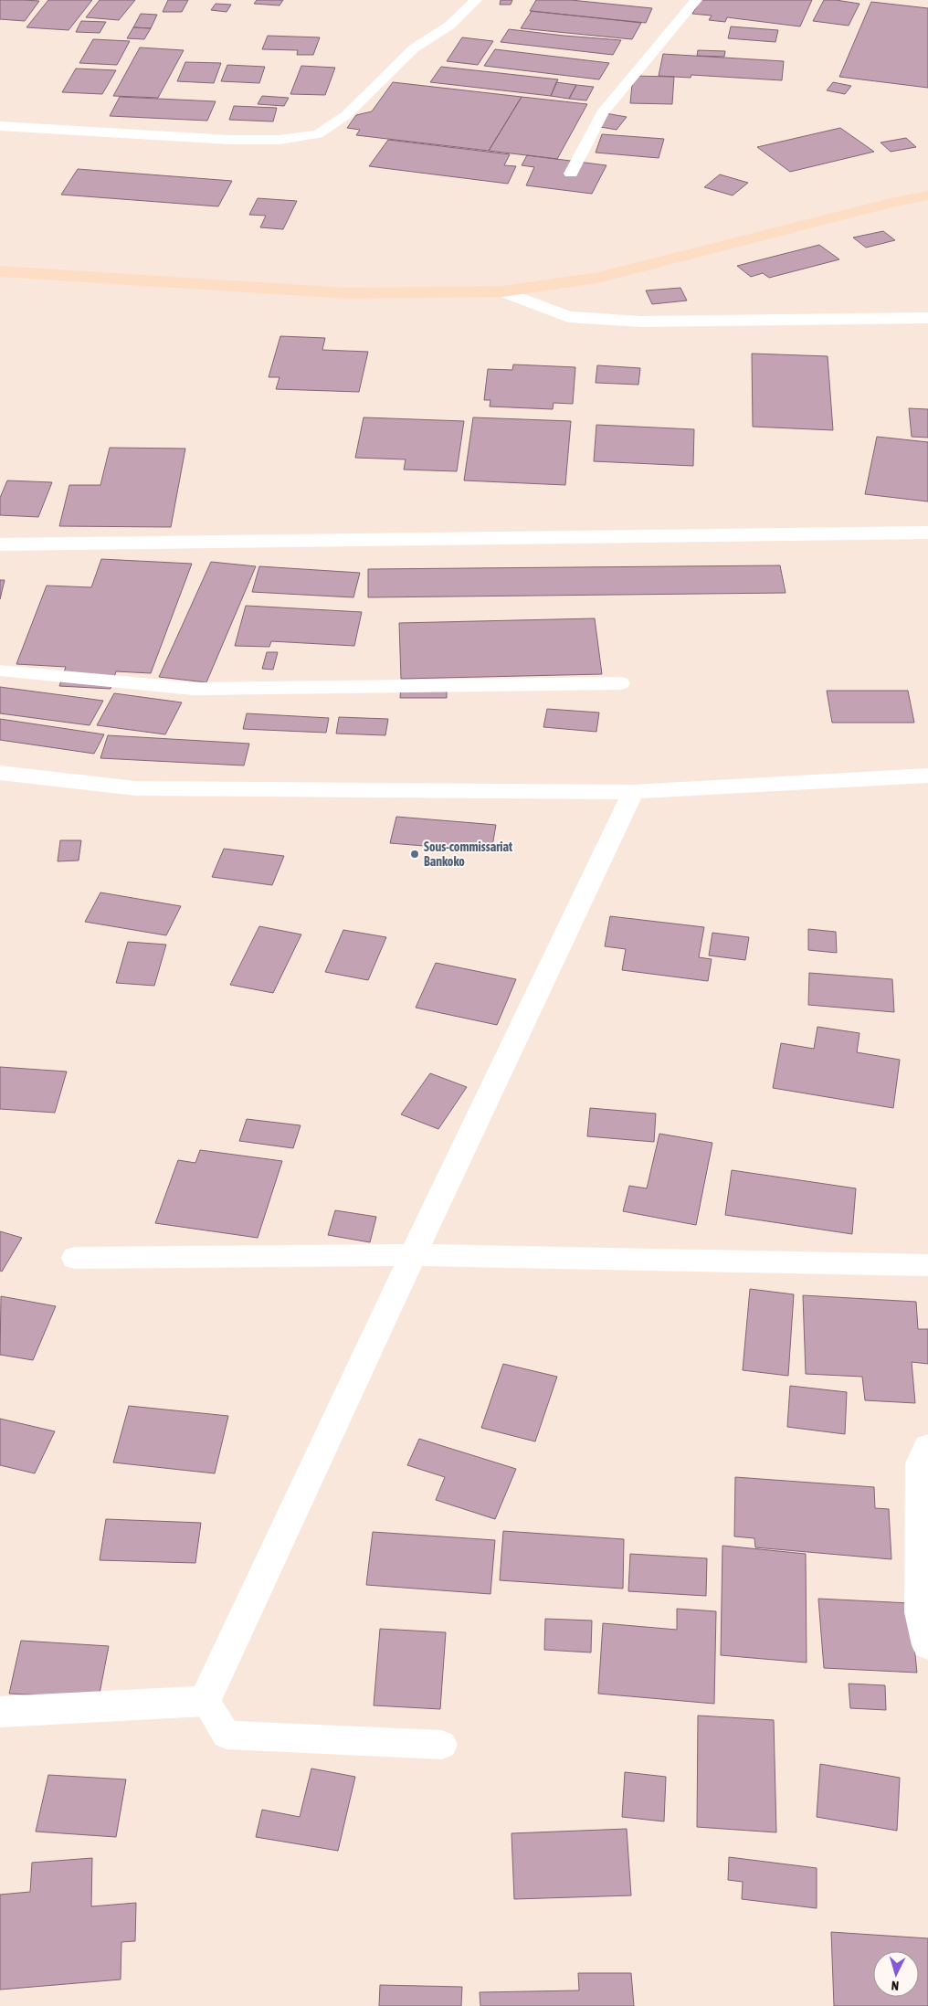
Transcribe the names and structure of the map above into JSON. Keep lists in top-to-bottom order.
{
  "places": ["Sous-commissariat Bankoko"],
  "north": "bottom"
}
